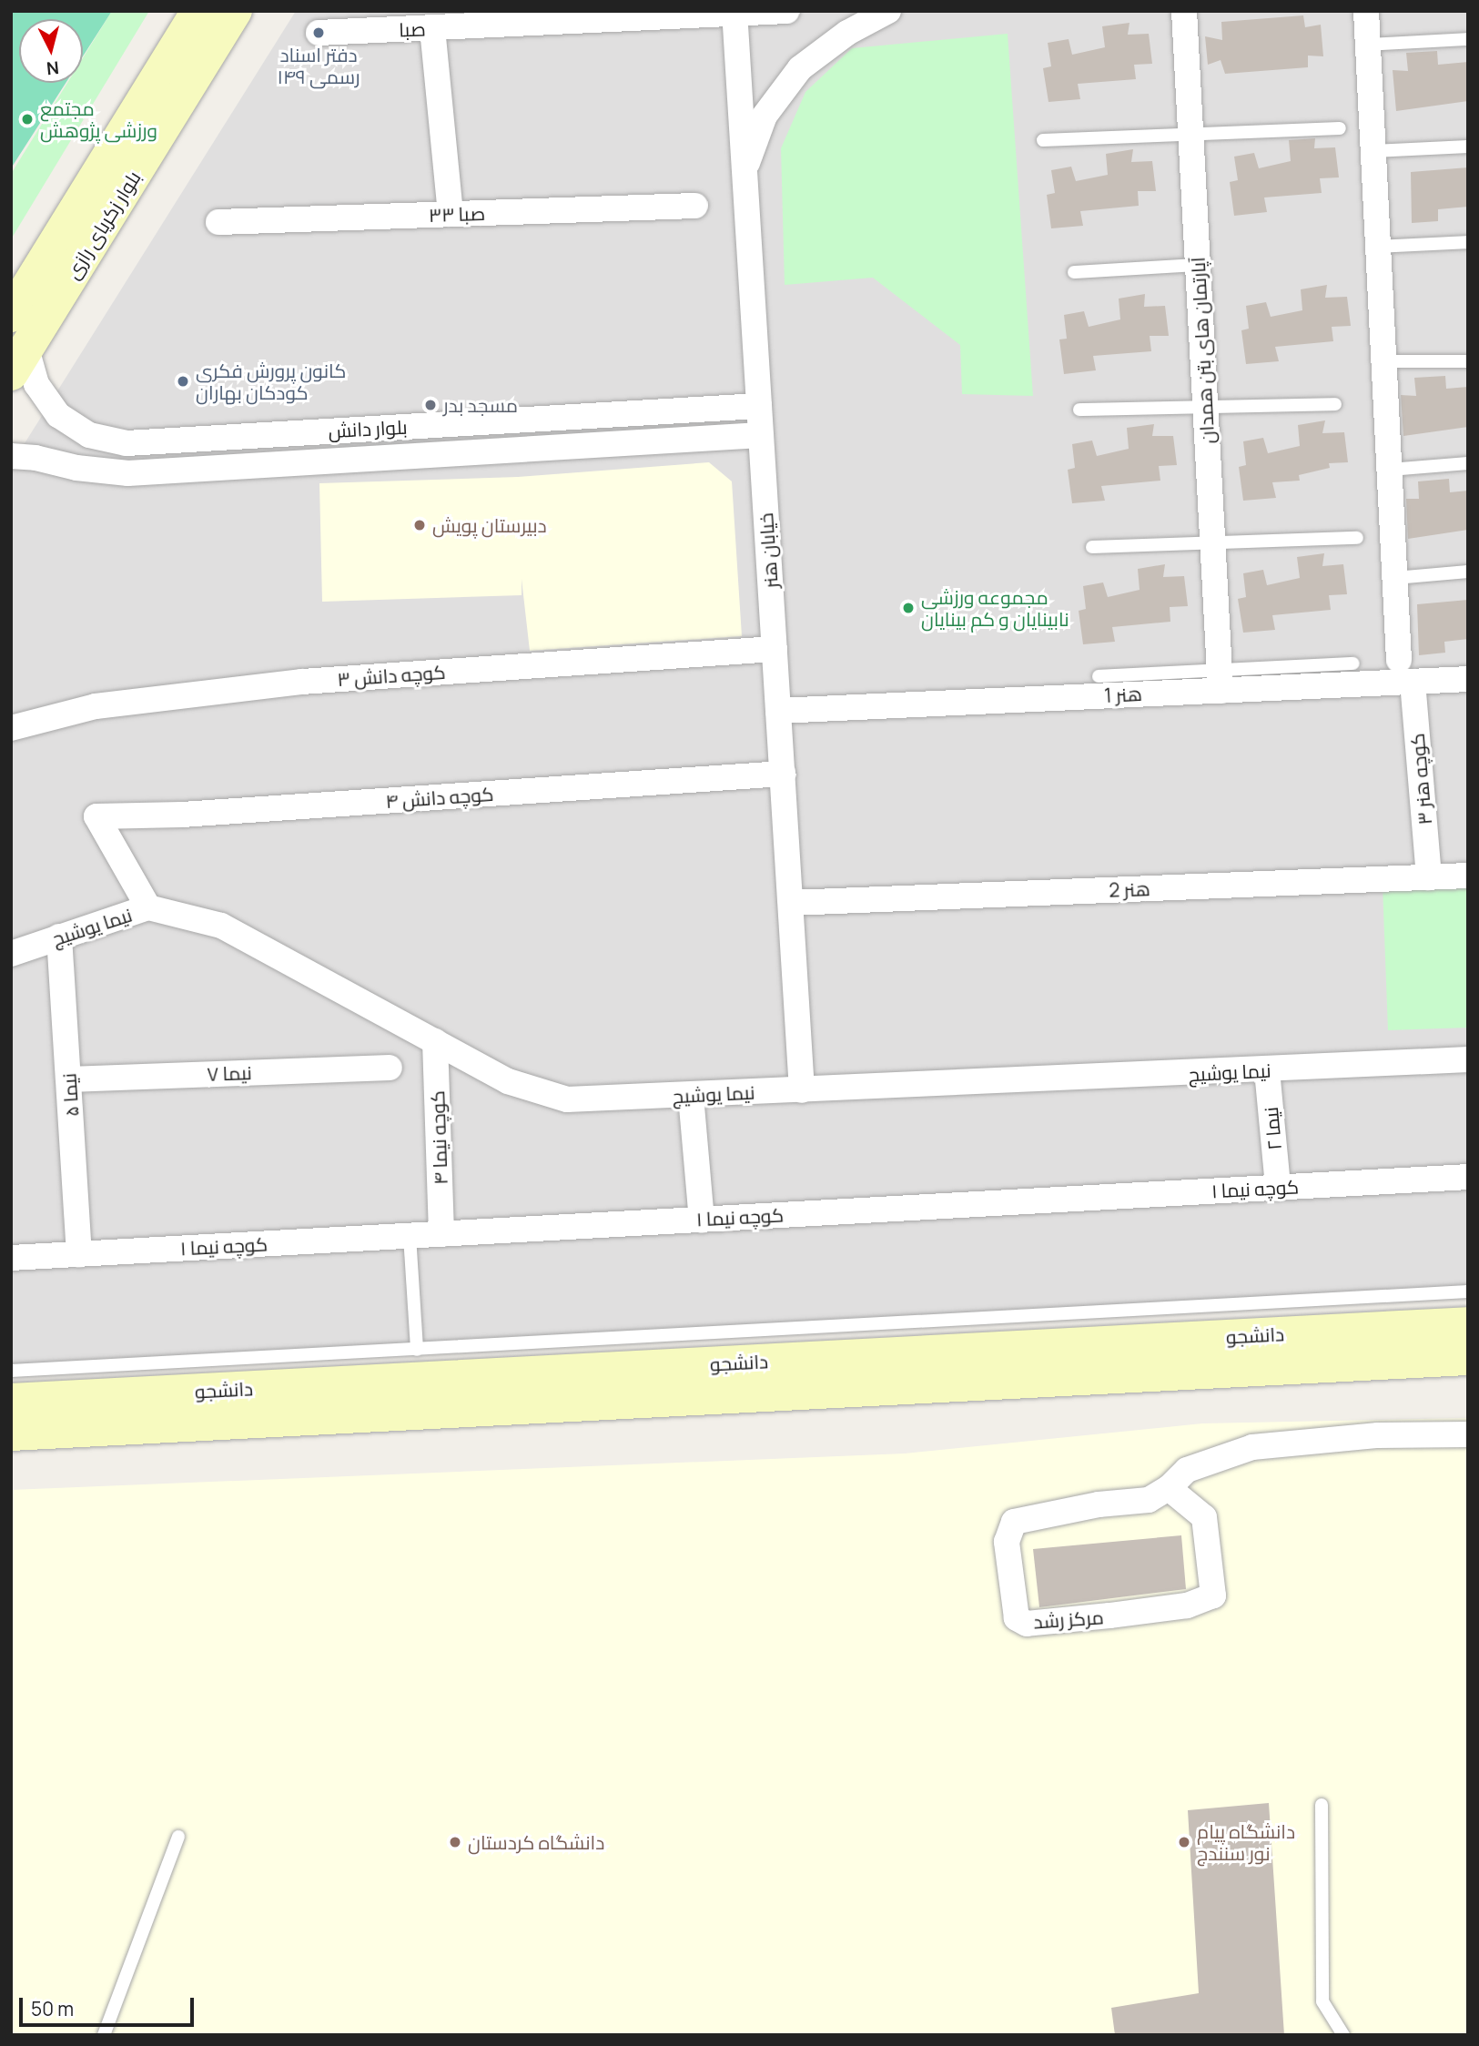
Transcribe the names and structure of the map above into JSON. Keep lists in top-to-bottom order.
{
  "streets": {
    "street": [
      "صبا",
      "۳۳ صبا",
      "بلوار زکریای رازی",
      "آپارتمان های بتن همدان",
      "بلوار دانش",
      "خیابان هنر",
      "کوچه دانش ۳",
      "هنر 1",
      "کوچه هنر ۳",
      "کوچه دانش ۴",
      "هنر 2",
      "نیما یوشیج",
      "نیما ۷",
      "نیما ۵",
      "نیما ۲",
      "کوچه نیما ۴",
      "کوچه نیما ۱",
      "دانشجو",
      "مرکز رشد"
    ]
  },
  "crossings": [
    ["صبا", "خیابان هنر"],
    ["بلوار زکریای رازی", "بلوار دانش"],
    ["آپارتمان های بتن همدان", "هنر 1"],
    ["بلوار دانش", "خیابان هنر"],
    ["خیابان هنر", "کوچه دانش ۳"],
    ["خیابان هنر", "هنر 1"],
    ["خیابان هنر", "کوچه دانش ۴"],
    ["خیابان هنر", "هنر 2"],
    ["خیابان هنر", "نیما یوشیج"],
    ["هنر 1", "کوچه هنر ۳"],
    ["کوچه هنر ۳", "هنر 2"],
    ["کوچه دانش ۴", "نیما یوشیج"],
    ["نیما یوشیج", "نیما ۵"],
    ["نیما یوشیج", "نیما ۲"],
    ["نیما یوشیج", "کوچه نیما ۴"],
    ["نیما ۷", "نیما ۵"],
    ["نیما ۵", "کوچه نیما ۱"],
    ["نیما ۲", "کوچه نیما ۱"],
    ["کوچه نیما ۴", "کوچه نیما ۱"]
  ],
  "places": [
    "دفتر اسناد رسمی ۱۴۹",
    "مجتمع ورزشی پژوهش",
    "کانون پرورش فکری کودکان بهاران",
    "مسجد بدر",
    "دبیرستان پویش",
    "مجموعه ورزشی نابینایان و کم بینایان",
    "دانشگاه کردستان",
    "دانشگاه پیام نور سنندج"
  ],
  "scale_bar": "50 m",
  "north": "bottom"
}
